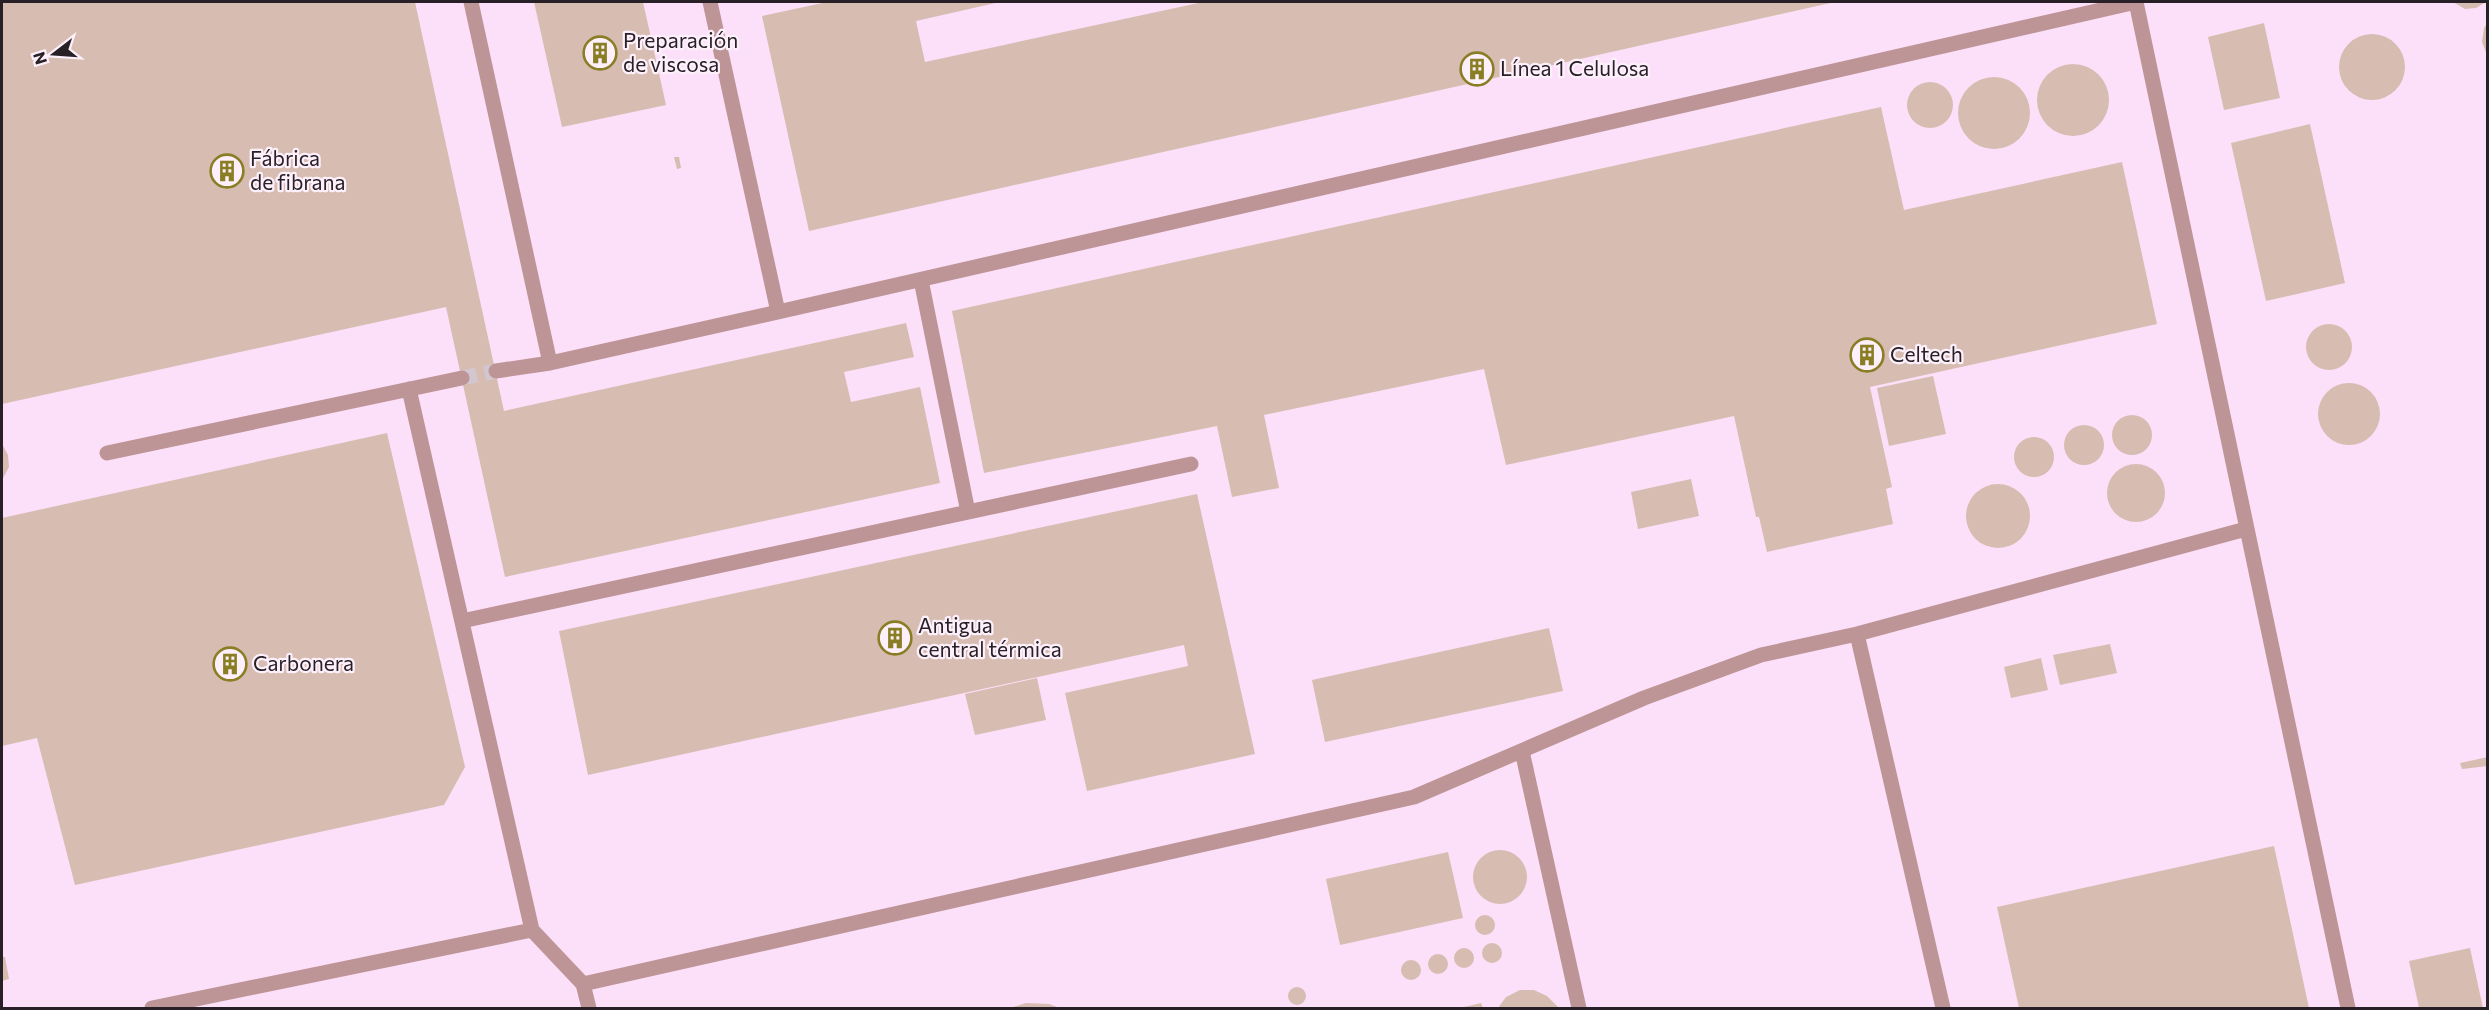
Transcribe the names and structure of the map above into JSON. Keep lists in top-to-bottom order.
{
  "places": {
    "building": [
      "Preparación de viscosa",
      "Línea 1 Celulosa",
      "Fábrica de fibrana",
      "Celtech",
      "Antigua central térmica",
      "Carbonera"
    ]
  },
  "north": "left"
}
